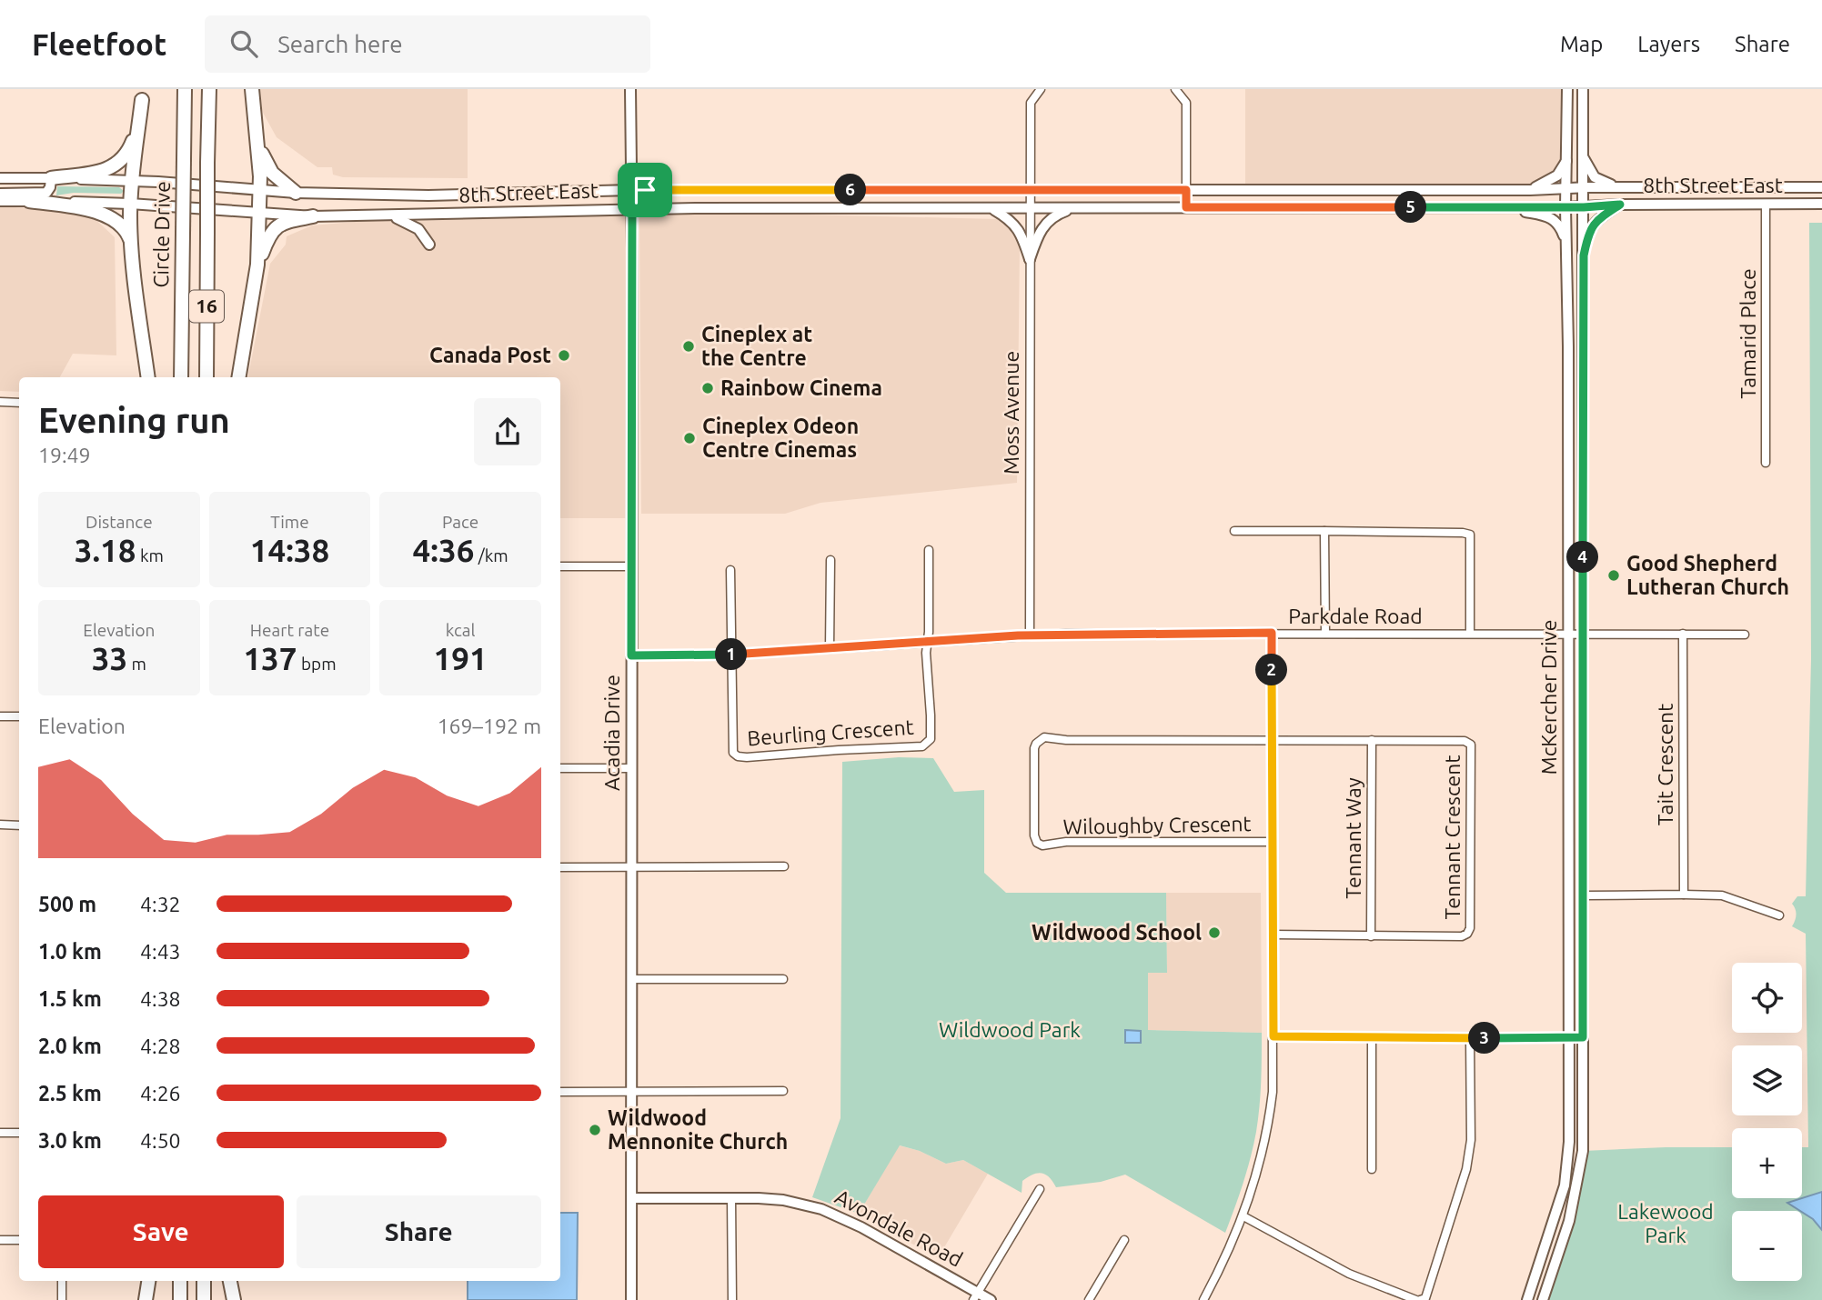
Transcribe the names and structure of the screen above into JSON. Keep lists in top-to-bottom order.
{
  "streets": {
    "highway": ["Circle Drive", "16"],
    "main road": [
      "8th Street East",
      "McKercher Drive",
      "Acadia Drive",
      "Avondale Road"
    ],
    "street": [
      "Tamarid Place",
      "Moss Avenue",
      "Parkdale Road",
      "Beurling Crescent",
      "Tait Crescent",
      "Wiloughby Crescent",
      "Tennant Crescent",
      "Tennant Way"
    ]
  },
  "crossings": [
    ["8th Street East", "Tamarid Place"],
    ["8th Street East", "Moss Avenue"],
    ["8th Street East", "McKercher Drive"],
    ["8th Street East", "Acadia Drive"],
    ["Moss Avenue", "Parkdale Road"],
    ["Parkdale Road", "McKercher Drive"],
    ["Parkdale Road", "Acadia Drive"],
    ["Parkdale Road", "Beurling Crescent"],
    ["Acadia Drive", "Avondale Road"],
    ["Wiloughby Crescent", "Tennant Crescent"],
    ["Tennant Crescent", "Tennant Way"]
  ],
  "parks": ["Wildwood Park", "Lakewood Park"],
  "places": [
    "Cineplex at the Centre",
    "Canada Post",
    "Rainbow Cinema",
    "Cineplex Odeon Centre Cinemas",
    "Good Shepherd Lutheran Church",
    "Wildwood School",
    "Wildwood Mennonite Church"
  ],
  "page": {
    "header": "Fleetfoot",
    "search": "Search here",
    "nav": ["Map", "Layers", "Share"],
    "pins": [
      "6",
      "5",
      "4",
      "1",
      "2",
      "3"
    ],
    "heading": ["Evening run", "19:49"],
    "stats": [
      ["Distance", "3.18 km"],
      ["Time", "14:38"],
      ["Pace", "4:36 /km"],
      ["Elevation", "33 m"],
      ["Heart rate", "137 bpm"],
      ["kcal", "191"]
    ],
    "chart": ["Elevation", "169–192 m"],
    "list": [
      {
        "name": "500 m",
        "note": "4:32"
      },
      {
        "name": "1.0 km",
        "note": "4:43"
      },
      {
        "name": "1.5 km",
        "note": "4:38"
      },
      {
        "name": "2.0 km",
        "note": "4:28"
      },
      {
        "name": "2.5 km",
        "note": "4:26"
      },
      {
        "name": "3.0 km",
        "note": "4:50"
      }
    ],
    "map_buttons": ["+", "−"],
    "buttons": ["Save", "Share"]
  }
}
